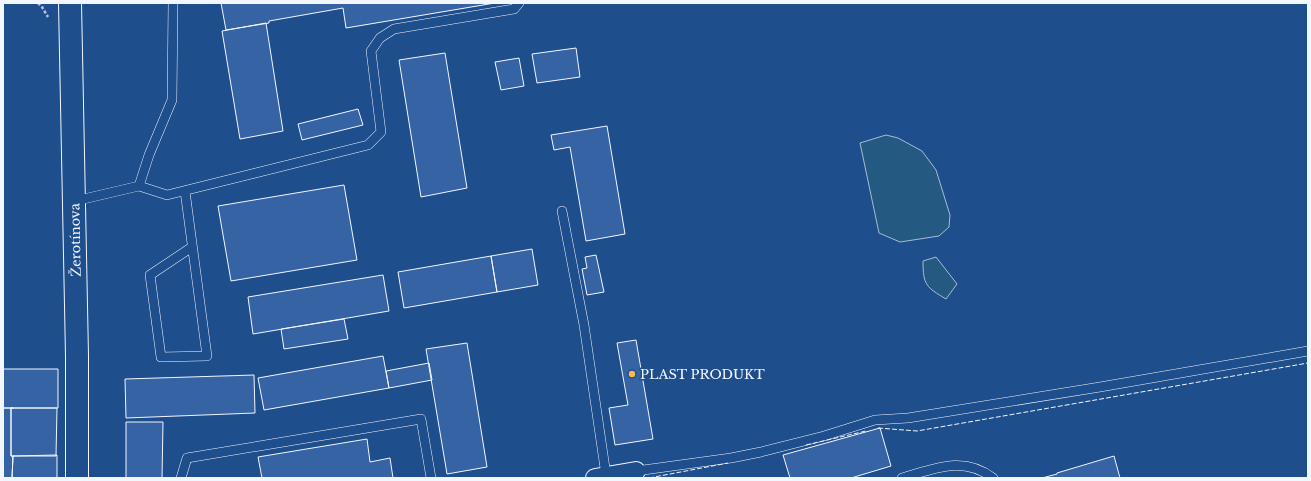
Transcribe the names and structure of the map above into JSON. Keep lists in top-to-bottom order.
{
  "streets": {
    "street": ["Žerotínova"]
  },
  "places": ["PLAST PRODUKT"]
}
